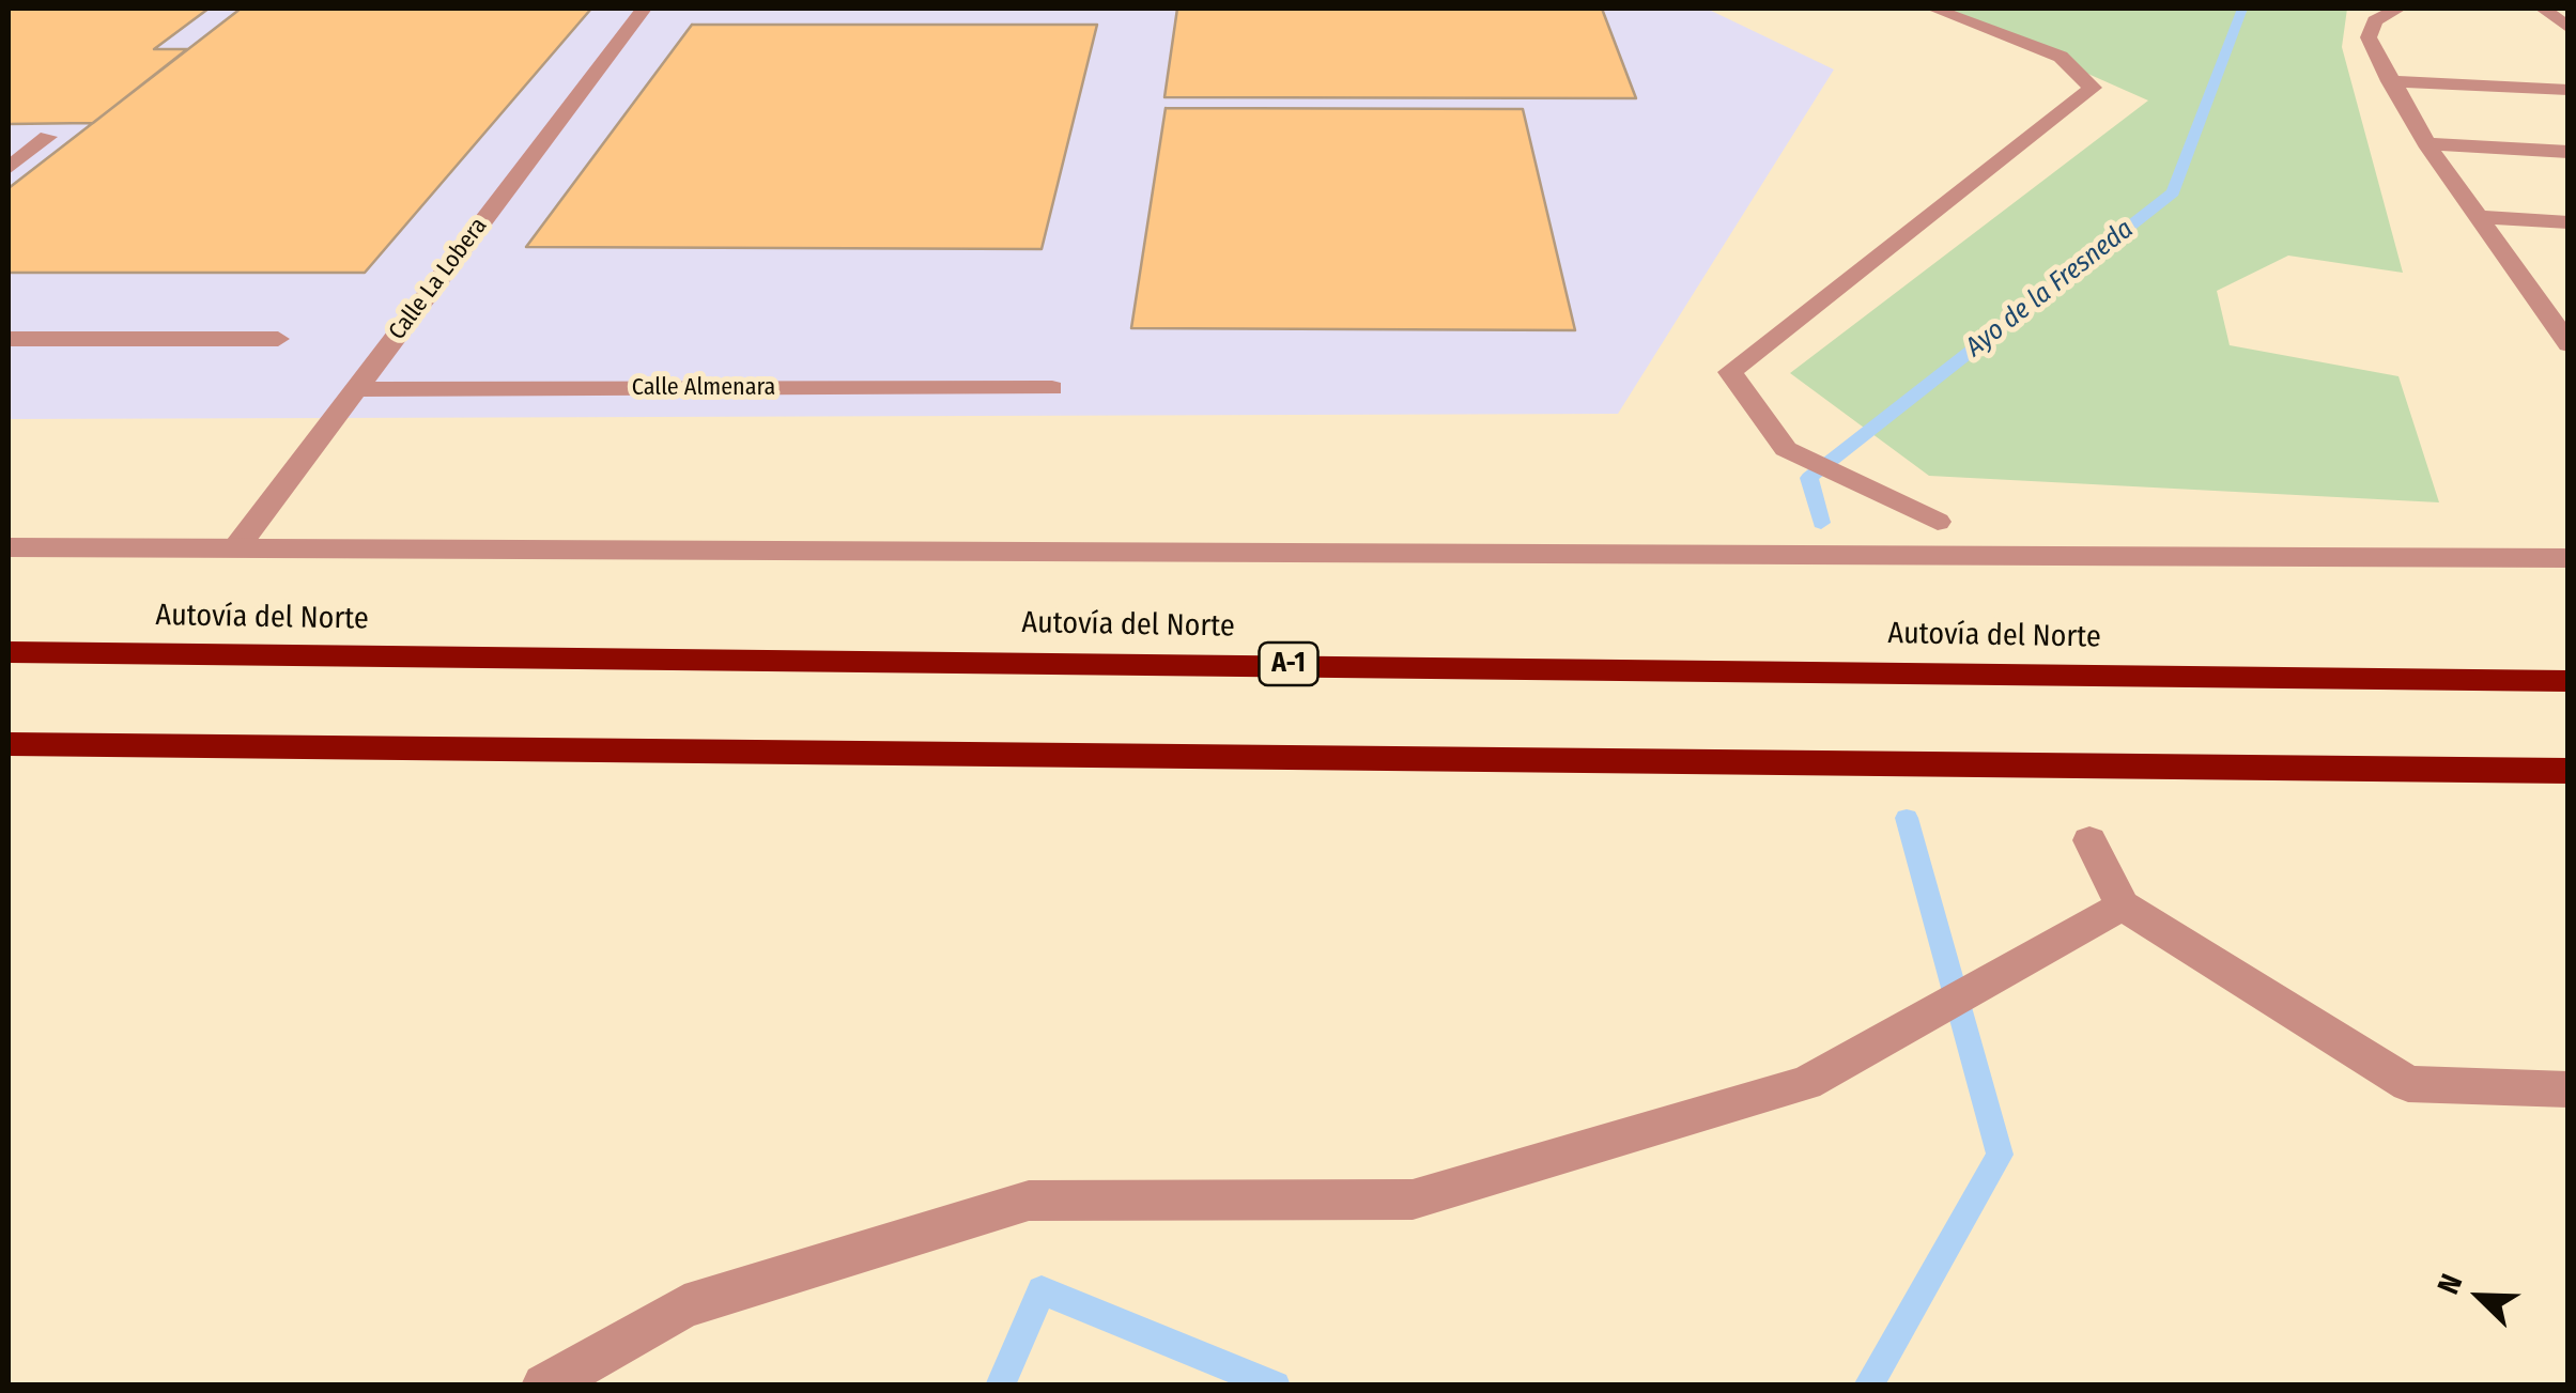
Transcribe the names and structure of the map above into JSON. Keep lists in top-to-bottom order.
{
  "streets": {
    "highway": ["Autovía del Norte", "A-1"],
    "street": ["Calle La Lobera", "Calle Almenara"]
  },
  "crossings": [
    ["Calle La Lobera", "Calle Almenara"]
  ],
  "water": ["Ayo de la Fresneda"],
  "north": "top left"
}
